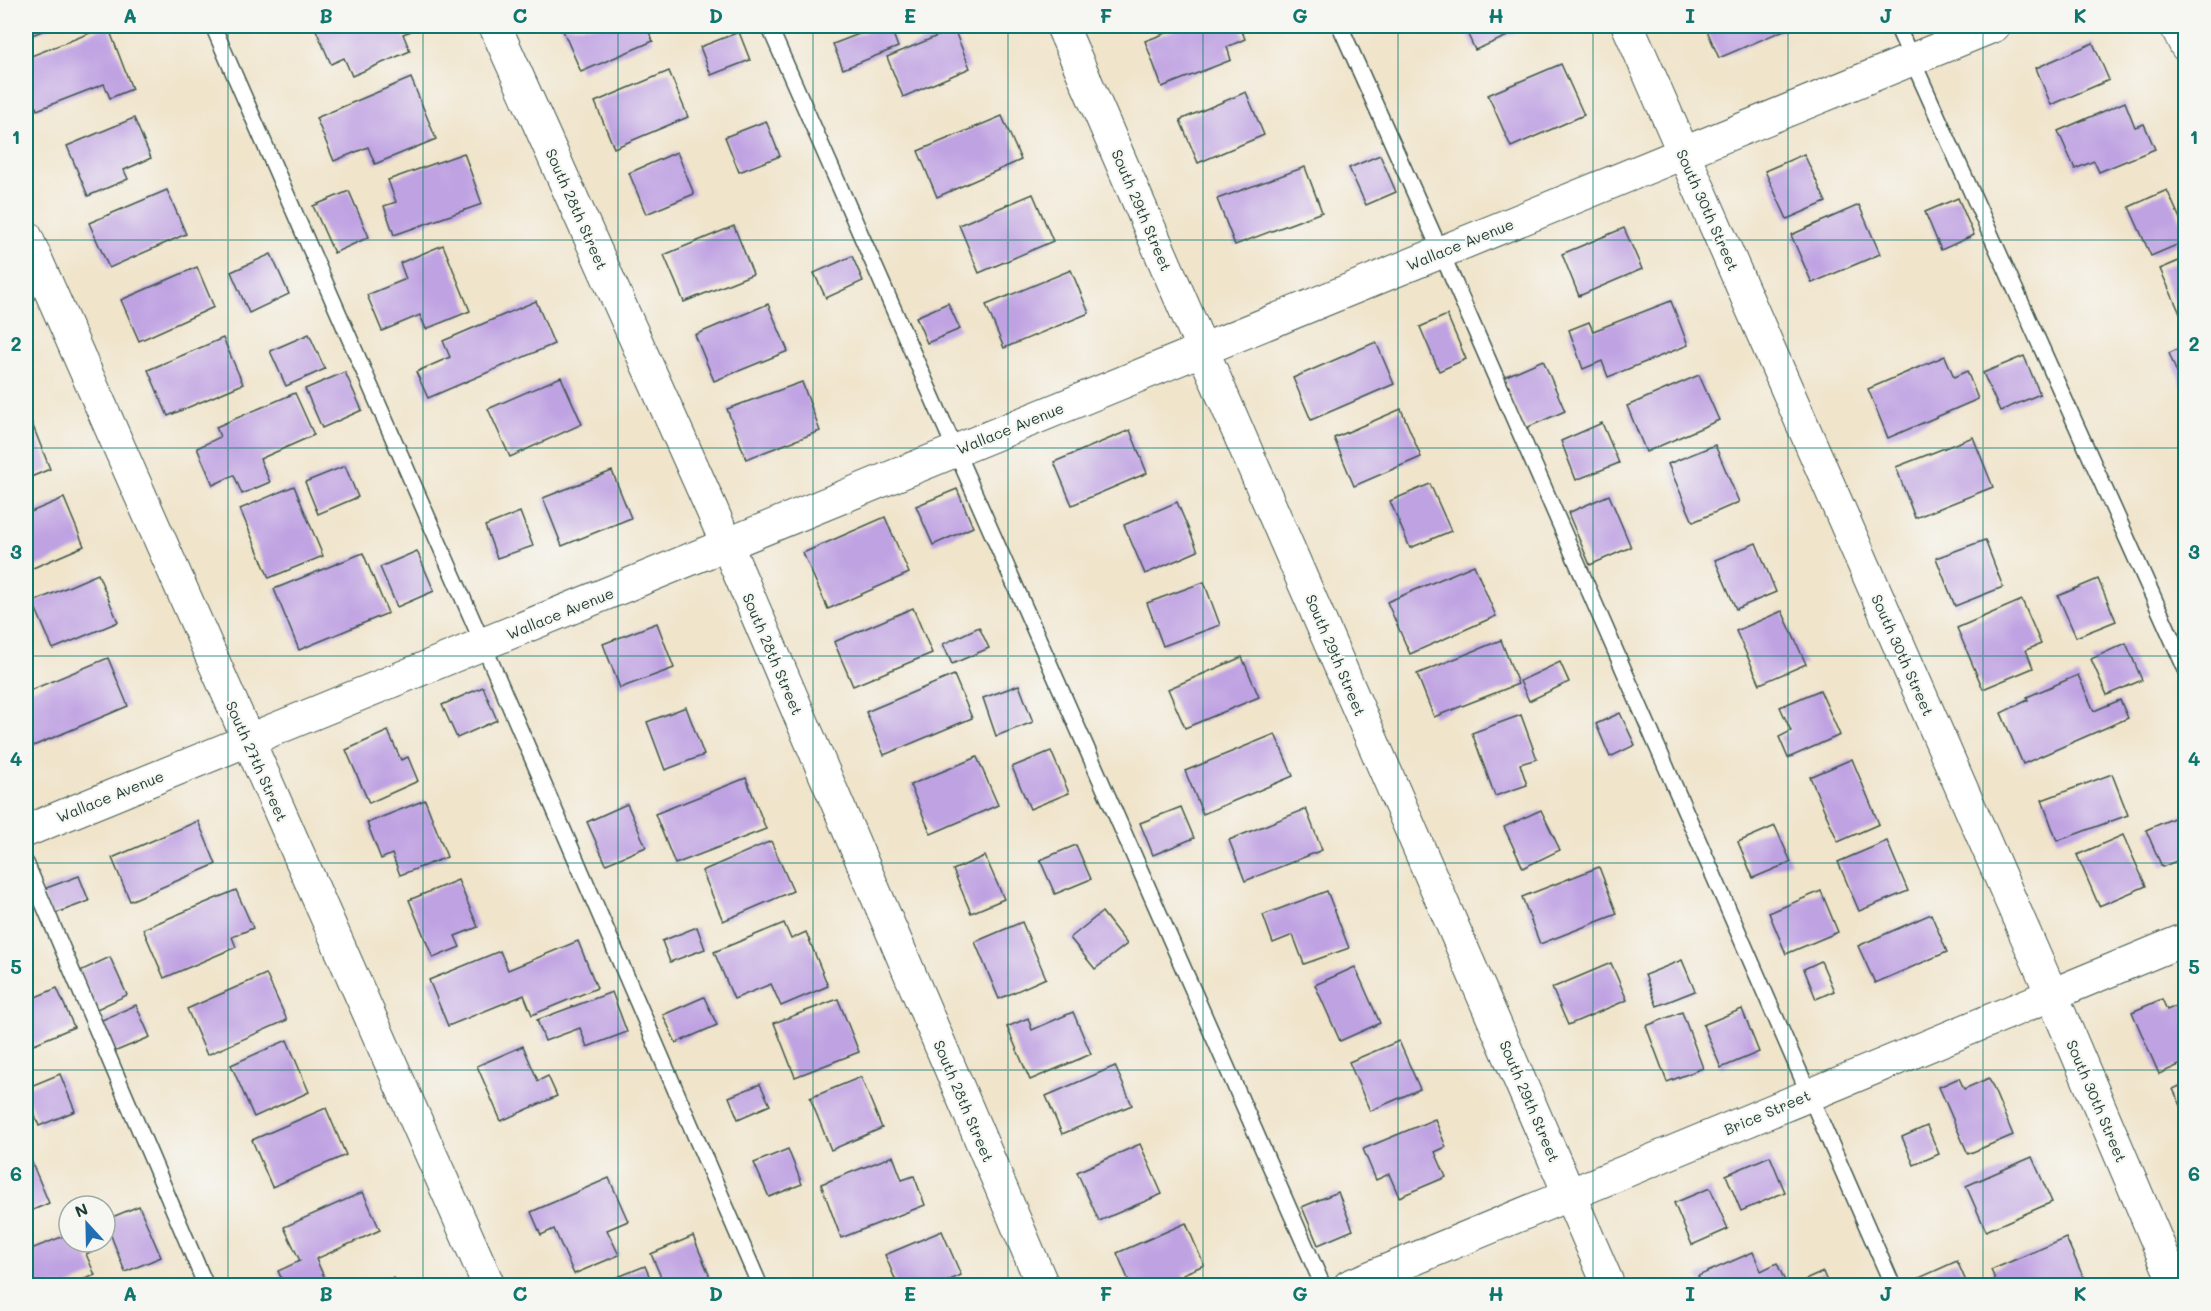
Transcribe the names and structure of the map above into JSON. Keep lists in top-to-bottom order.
{
  "streets": {
    "street": [
      "South 28th Street",
      "South 29th Street",
      "South 30th Street",
      "Wallace Avenue",
      "South 27th Street",
      "Brice Street"
    ]
  },
  "crossings": [
    ["South 28th Street", "Wallace Avenue"],
    ["South 29th Street", "Wallace Avenue"],
    ["South 29th Street", "Brice Street"],
    ["South 30th Street", "Wallace Avenue"],
    ["South 30th Street", "Brice Street"],
    ["Wallace Avenue", "South 27th Street"]
  ],
  "north": "top",
  "grid": {
    "columns": [
      "A",
      "B",
      "C",
      "D",
      "E",
      "F",
      "G",
      "H",
      "I",
      "J",
      "K"
    ],
    "rows": [
      "1",
      "2",
      "3",
      "4",
      "5",
      "6"
    ]
  }
}
